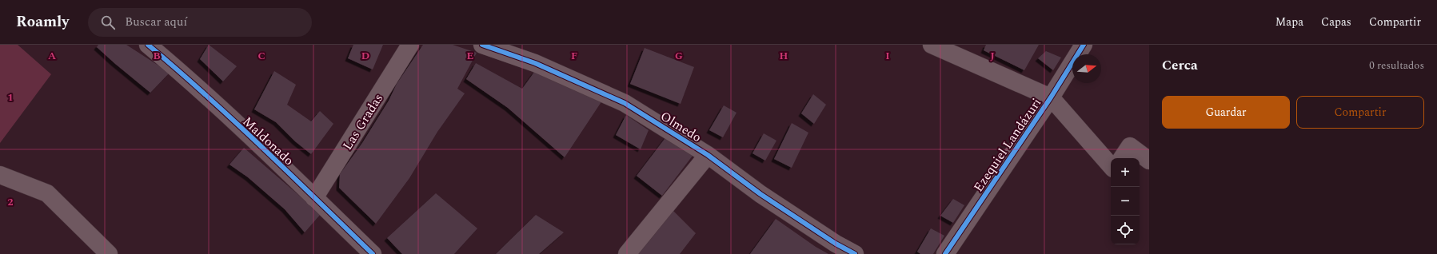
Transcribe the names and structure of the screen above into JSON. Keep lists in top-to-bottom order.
{
  "streets": {
    "street": [
      "Las Gradas",
      "Olmedo",
      "Maldonado",
      "Ezequiel Landázuri"
    ]
  },
  "crossings": [
    ["Las Gradas", "Maldonado"]
  ],
  "north": "right",
  "page": {
    "header": "Roamly",
    "search": "Buscar aquí",
    "nav": ["Mapa", "Capas", "Compartir"],
    "heading": ["Cerca", "0 resultados"],
    "buttons": ["Guardar", "Compartir"],
    "map_buttons": ["+", "−"]
  },
  "grid": {
    "columns": [
      "A",
      "B",
      "C",
      "D",
      "E",
      "F",
      "G",
      "H",
      "I",
      "J"
    ],
    "rows": ["1", "2"]
  }
}
